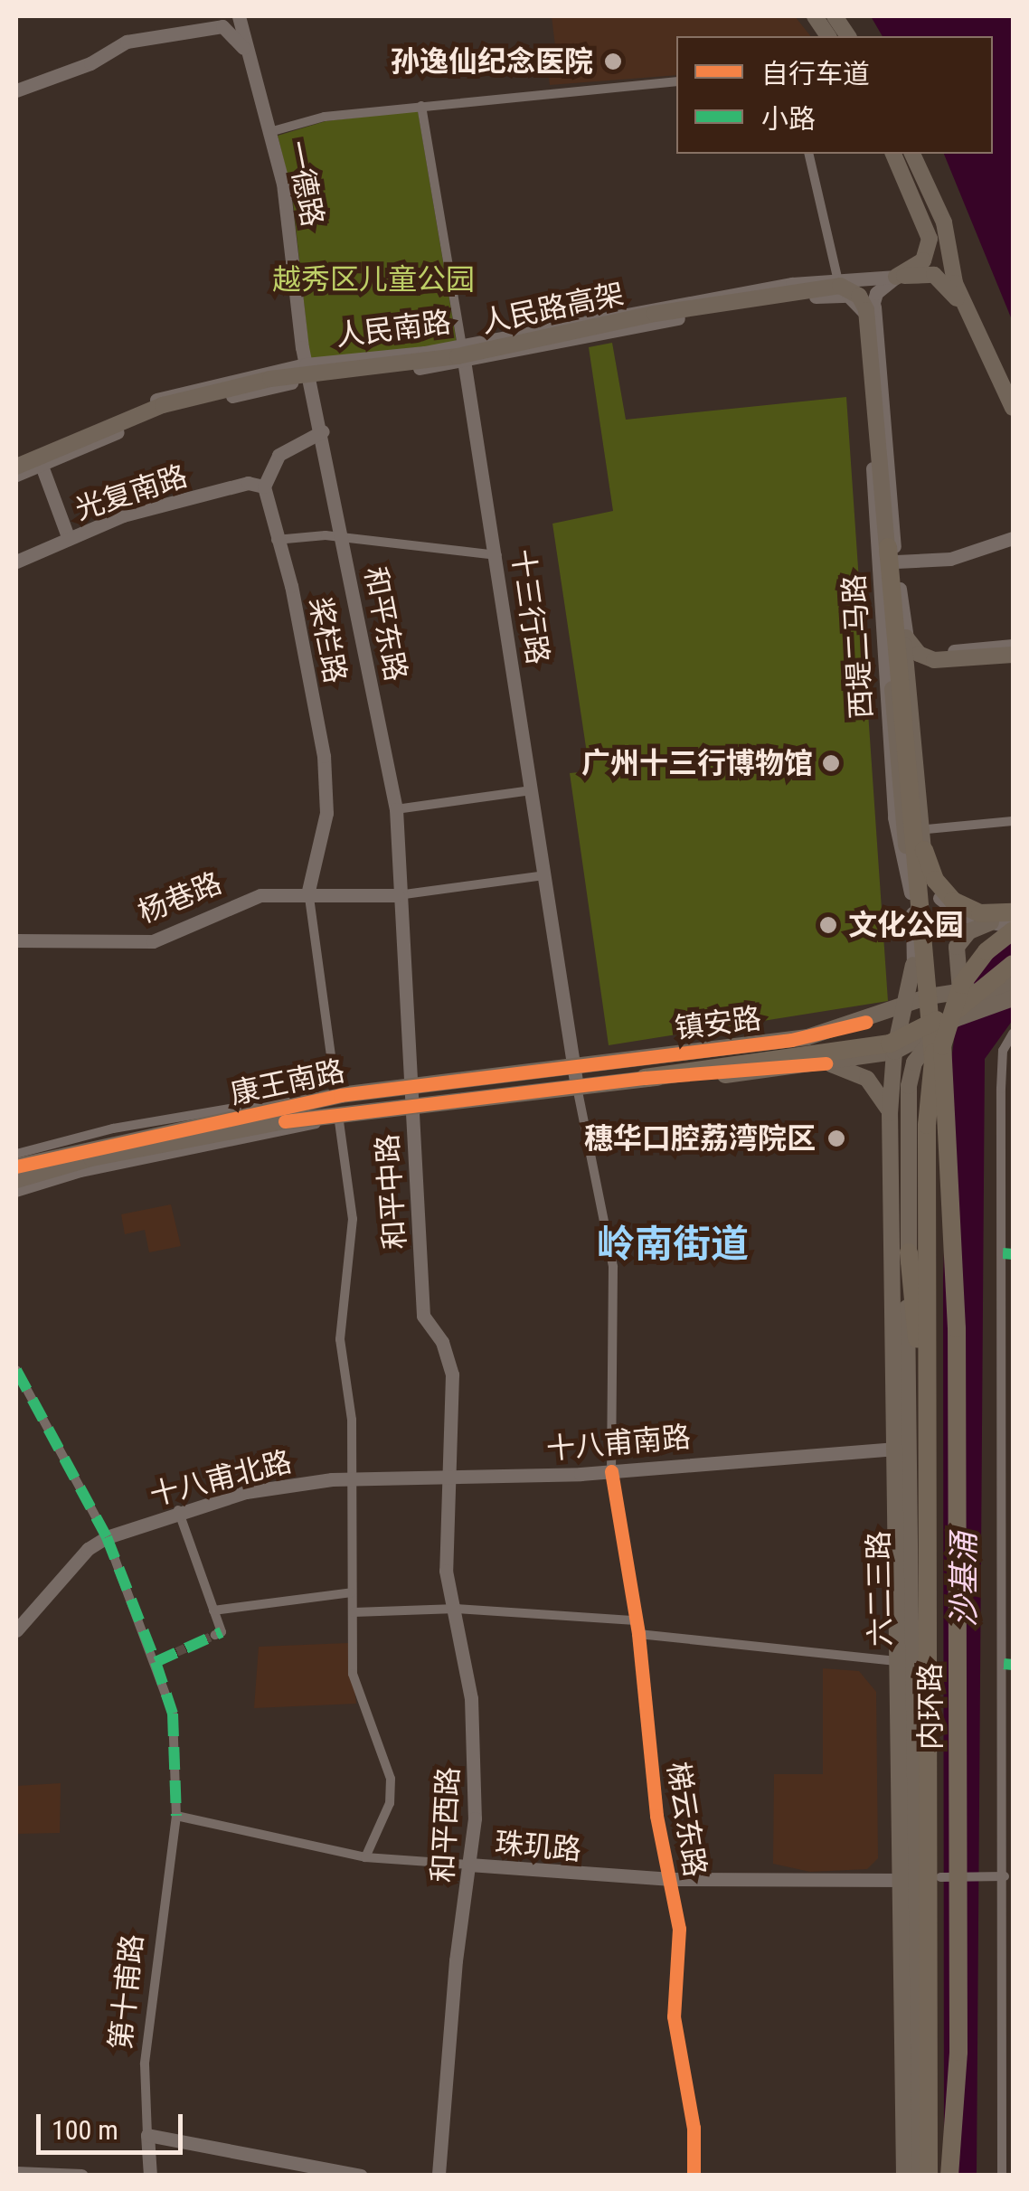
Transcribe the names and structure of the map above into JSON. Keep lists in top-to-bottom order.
{
  "streets": {
    "highway": ["内环路"],
    "main road": [
      "人民路高架",
      "镇安路",
      "康王南路",
      "六二三路"
    ],
    "street": [
      "一德路",
      "人民南路",
      "光复南路",
      "十三行路",
      "和平东路",
      "桨栏路",
      "西堤二马路",
      "杨巷路",
      "和平中路",
      "十八甫南路",
      "十八甫北路",
      "梯云东路",
      "和平西路",
      "珠玑路",
      "第十甫路"
    ]
  },
  "crossings": [
    ["一德路", "人民南路"],
    ["一德路", "和平东路"],
    ["人民路高架", "西堤二马路"],
    ["人民南路", "十三行路"],
    ["人民南路", "和平东路"],
    ["人民南路", "西堤二马路"],
    ["光复南路", "桨栏路"],
    ["十三行路", "镇安路"],
    ["十三行路", "康王南路"],
    ["十三行路", "梯云东路"],
    ["和平东路", "杨巷路"],
    ["和平东路", "和平中路"],
    ["桨栏路", "杨巷路"],
    ["西堤二马路", "六二三路"],
    ["杨巷路", "和平中路"],
    ["镇安路", "康王南路"],
    ["镇安路", "六二三路"],
    ["镇安路", "梯云东路"],
    ["康王南路", "和平中路"],
    ["康王南路", "梯云东路"],
    ["和平中路", "十八甫南路"],
    ["和平中路", "和平西路"],
    ["十八甫南路", "十八甫北路"],
    ["十八甫南路", "六二三路"],
    ["十八甫南路", "梯云东路"],
    ["十八甫南路", "和平西路"],
    ["十八甫北路", "第十甫路"],
    ["六二三路", "珠玑路"],
    ["梯云东路", "珠玑路"],
    ["和平西路", "珠玑路"],
    ["珠玑路", "第十甫路"]
  ],
  "districts": ["岭南街道"],
  "water": ["沙基涌"],
  "parks": ["越秀区儿童公园"],
  "places": [
    "孙逸仙纪念医院",
    "广州十三行博物馆",
    "文化公园",
    "穗华口腔荔湾院区"
  ],
  "legend": ["自行车道", "小路"],
  "scale_bar": "100 m"
}
